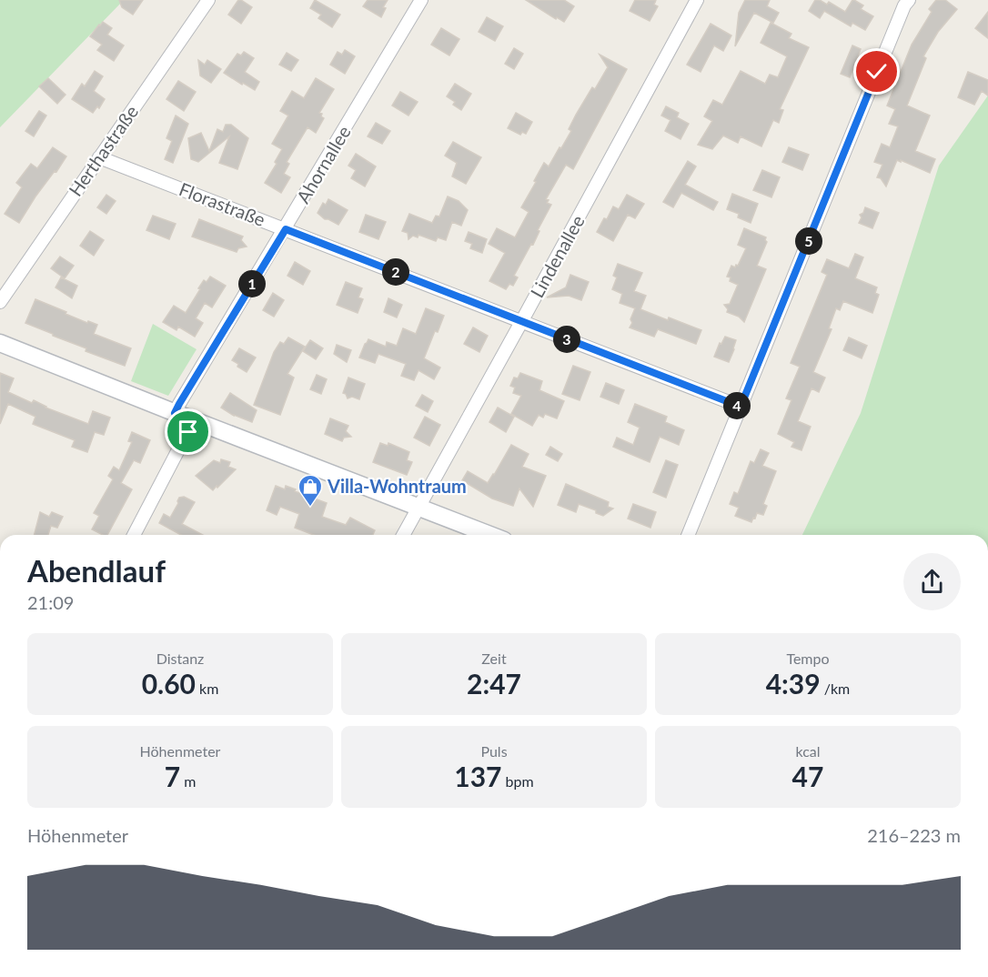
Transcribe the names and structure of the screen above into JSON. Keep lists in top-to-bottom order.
{
  "streets": {
    "street": [
      "Herthastraße",
      "Ahornallee",
      "Florastraße",
      "Lindenallee"
    ]
  },
  "crossings": [
    ["Herthastraße", "Florastraße"],
    ["Ahornallee", "Florastraße"],
    ["Florastraße", "Lindenallee"]
  ],
  "places": {
    "shop": ["Villa-Wohntraum"]
  },
  "page": {
    "pins": [
      "5",
      "2",
      "1",
      "3",
      "4"
    ],
    "heading": ["Abendlauf", "21:09"],
    "stats": [
      ["Distanz", "0.60 km"],
      ["Zeit", "2:47"],
      ["Tempo", "4:39 /km"],
      ["Höhenmeter", "7 m"],
      ["Puls", "137 bpm"],
      ["kcal", "47"]
    ],
    "chart": ["Höhenmeter", "216–223 m"]
  }
}
